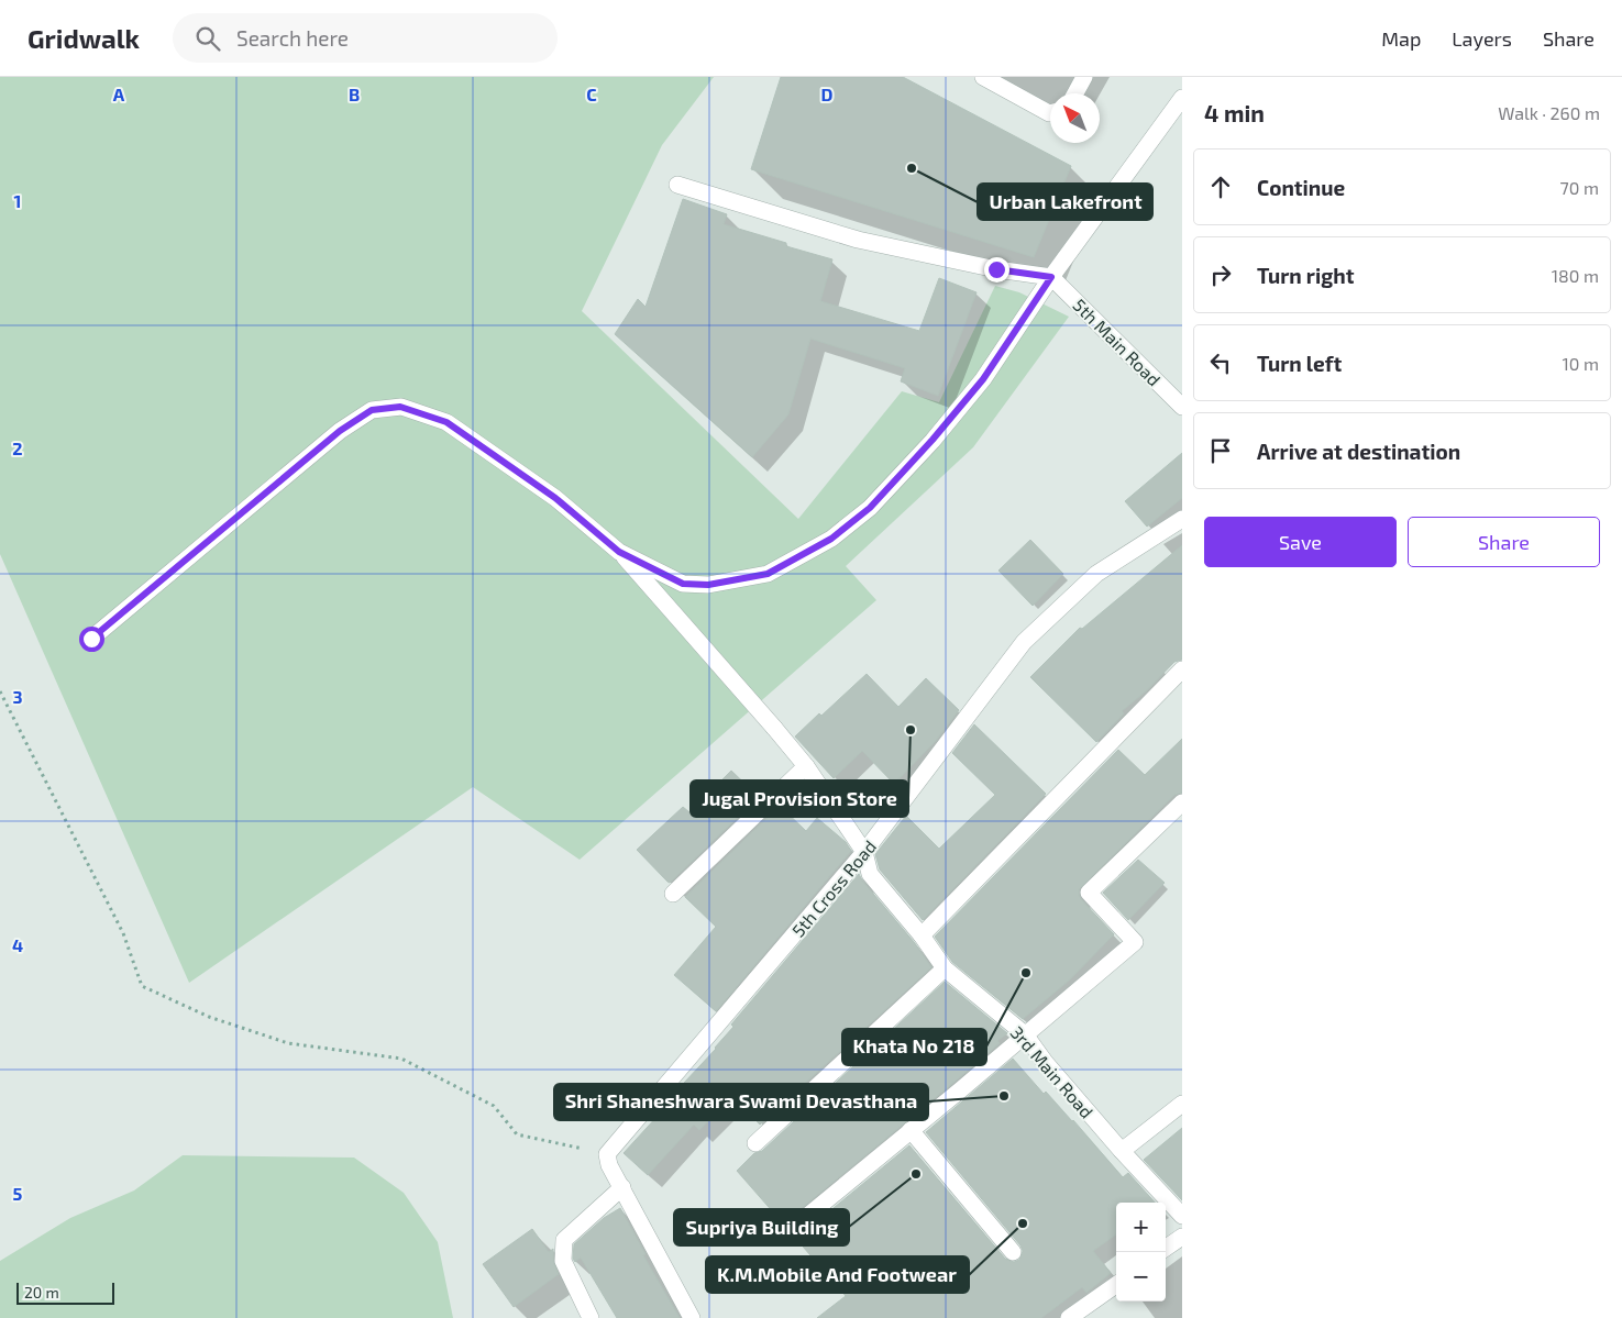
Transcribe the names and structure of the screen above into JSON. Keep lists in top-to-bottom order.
{
  "streets": {
    "street": ["5th Main Road", "5th Cross Road", "3rd Main Road"]
  },
  "crossings": [
    ["5th Cross Road", "3rd Main Road"]
  ],
  "places": [
    "Urban Lakefront",
    "Jugal Provision Store",
    "Khata No 218",
    "Shri Shaneshwara Swami Devasthana",
    "Supriya Building",
    "K.M.Mobile And Footwear"
  ],
  "scale_bar": "20 m",
  "north": "top left",
  "page": {
    "header": "Gridwalk",
    "search": "Search here",
    "nav": ["Map", "Layers", "Share"],
    "heading": ["4 min", "Walk · 260 m"],
    "list": [
      ["Continue", "70 m"],
      ["Turn right", "180 m"],
      ["Turn left", "10 m"],
      "Arrive at destination"
    ],
    "buttons": ["Save", "Share"],
    "map_buttons": ["+", "−"],
    "scale": "20 m"
  },
  "grid": {
    "columns": [
      "A",
      "B",
      "C",
      "D"
    ],
    "rows": [
      "1",
      "2",
      "3",
      "4",
      "5"
    ]
  }
}
